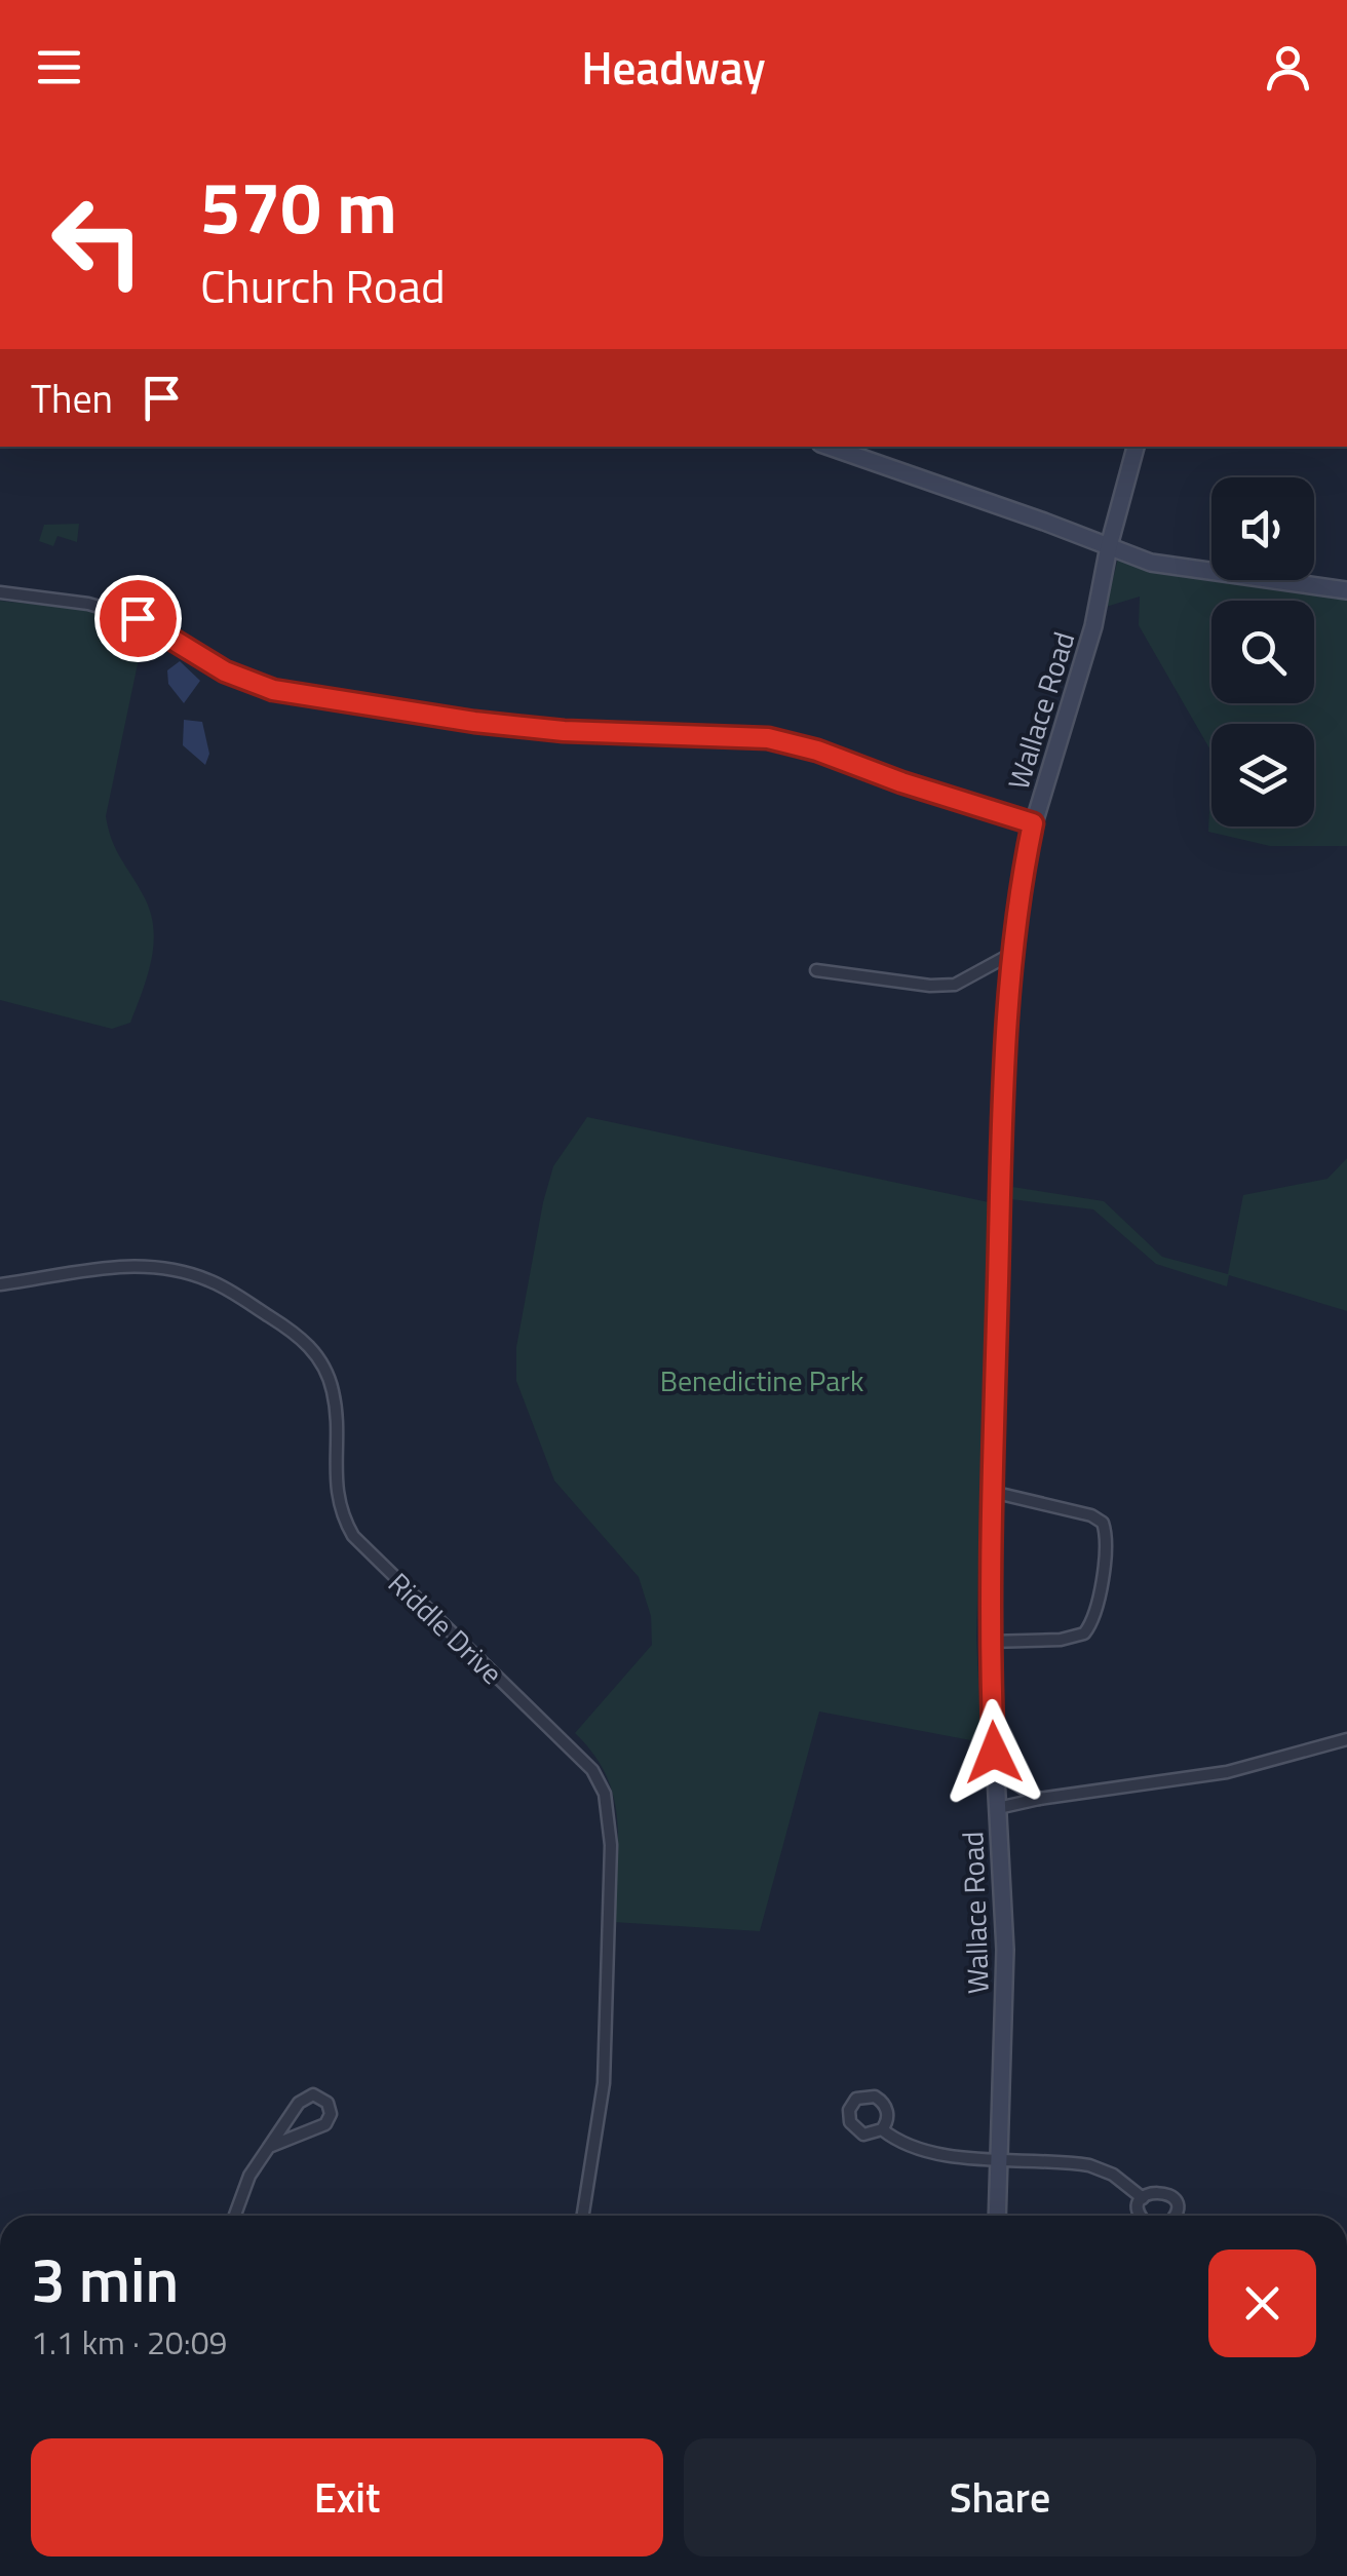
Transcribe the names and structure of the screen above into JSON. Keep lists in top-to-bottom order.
{
  "streets": {
    "street": ["Wallace Road", "Riddle Drive"]
  },
  "parks": ["Benedictine Park"],
  "page": {
    "header": "Headway",
    "turn": ["570 m", "Church Road"],
    "then": "Then",
    "heading": ["3 min", "1.1 km · 20:09"],
    "buttons": ["Exit", "Share"]
  }
}
